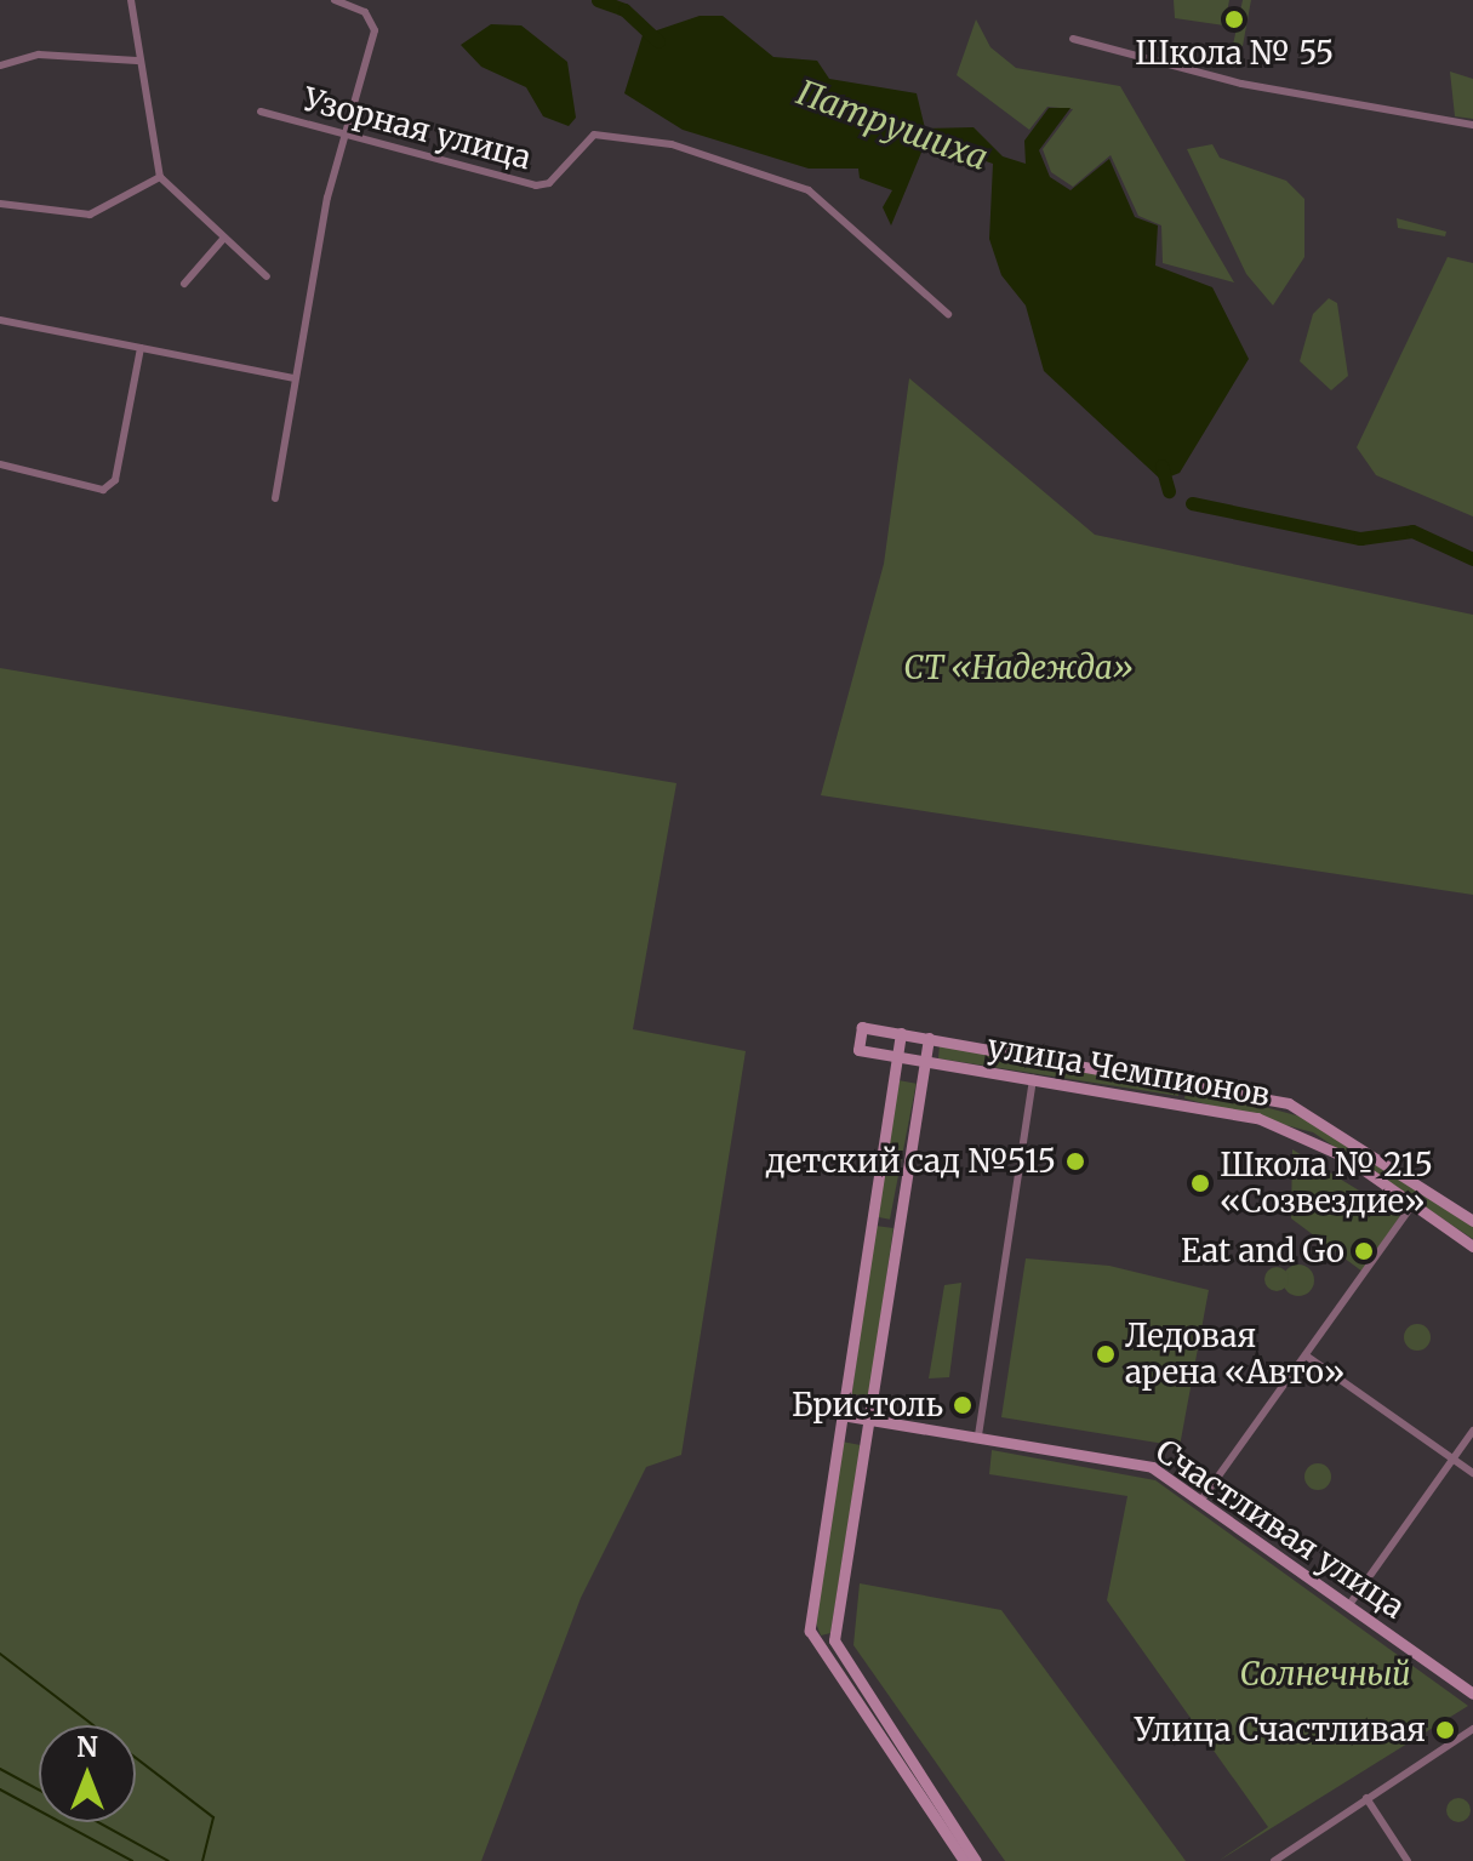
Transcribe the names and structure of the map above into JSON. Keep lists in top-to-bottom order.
{
  "streets": {
    "street": ["Узорная улица", "улица Чемпионов", "Счастливая улица"]
  },
  "water": ["Патрушиха"],
  "parks": ["СТ «Надежда»", "Солнечный"],
  "places": [
    "Школа № 55",
    "детский сад №515",
    "Школа № 215 «Созвездие»",
    "Eat and Go",
    "Ледовая арена «Авто»",
    "Бристоль",
    "Улица Счастливая"
  ],
  "north": "top"
}
